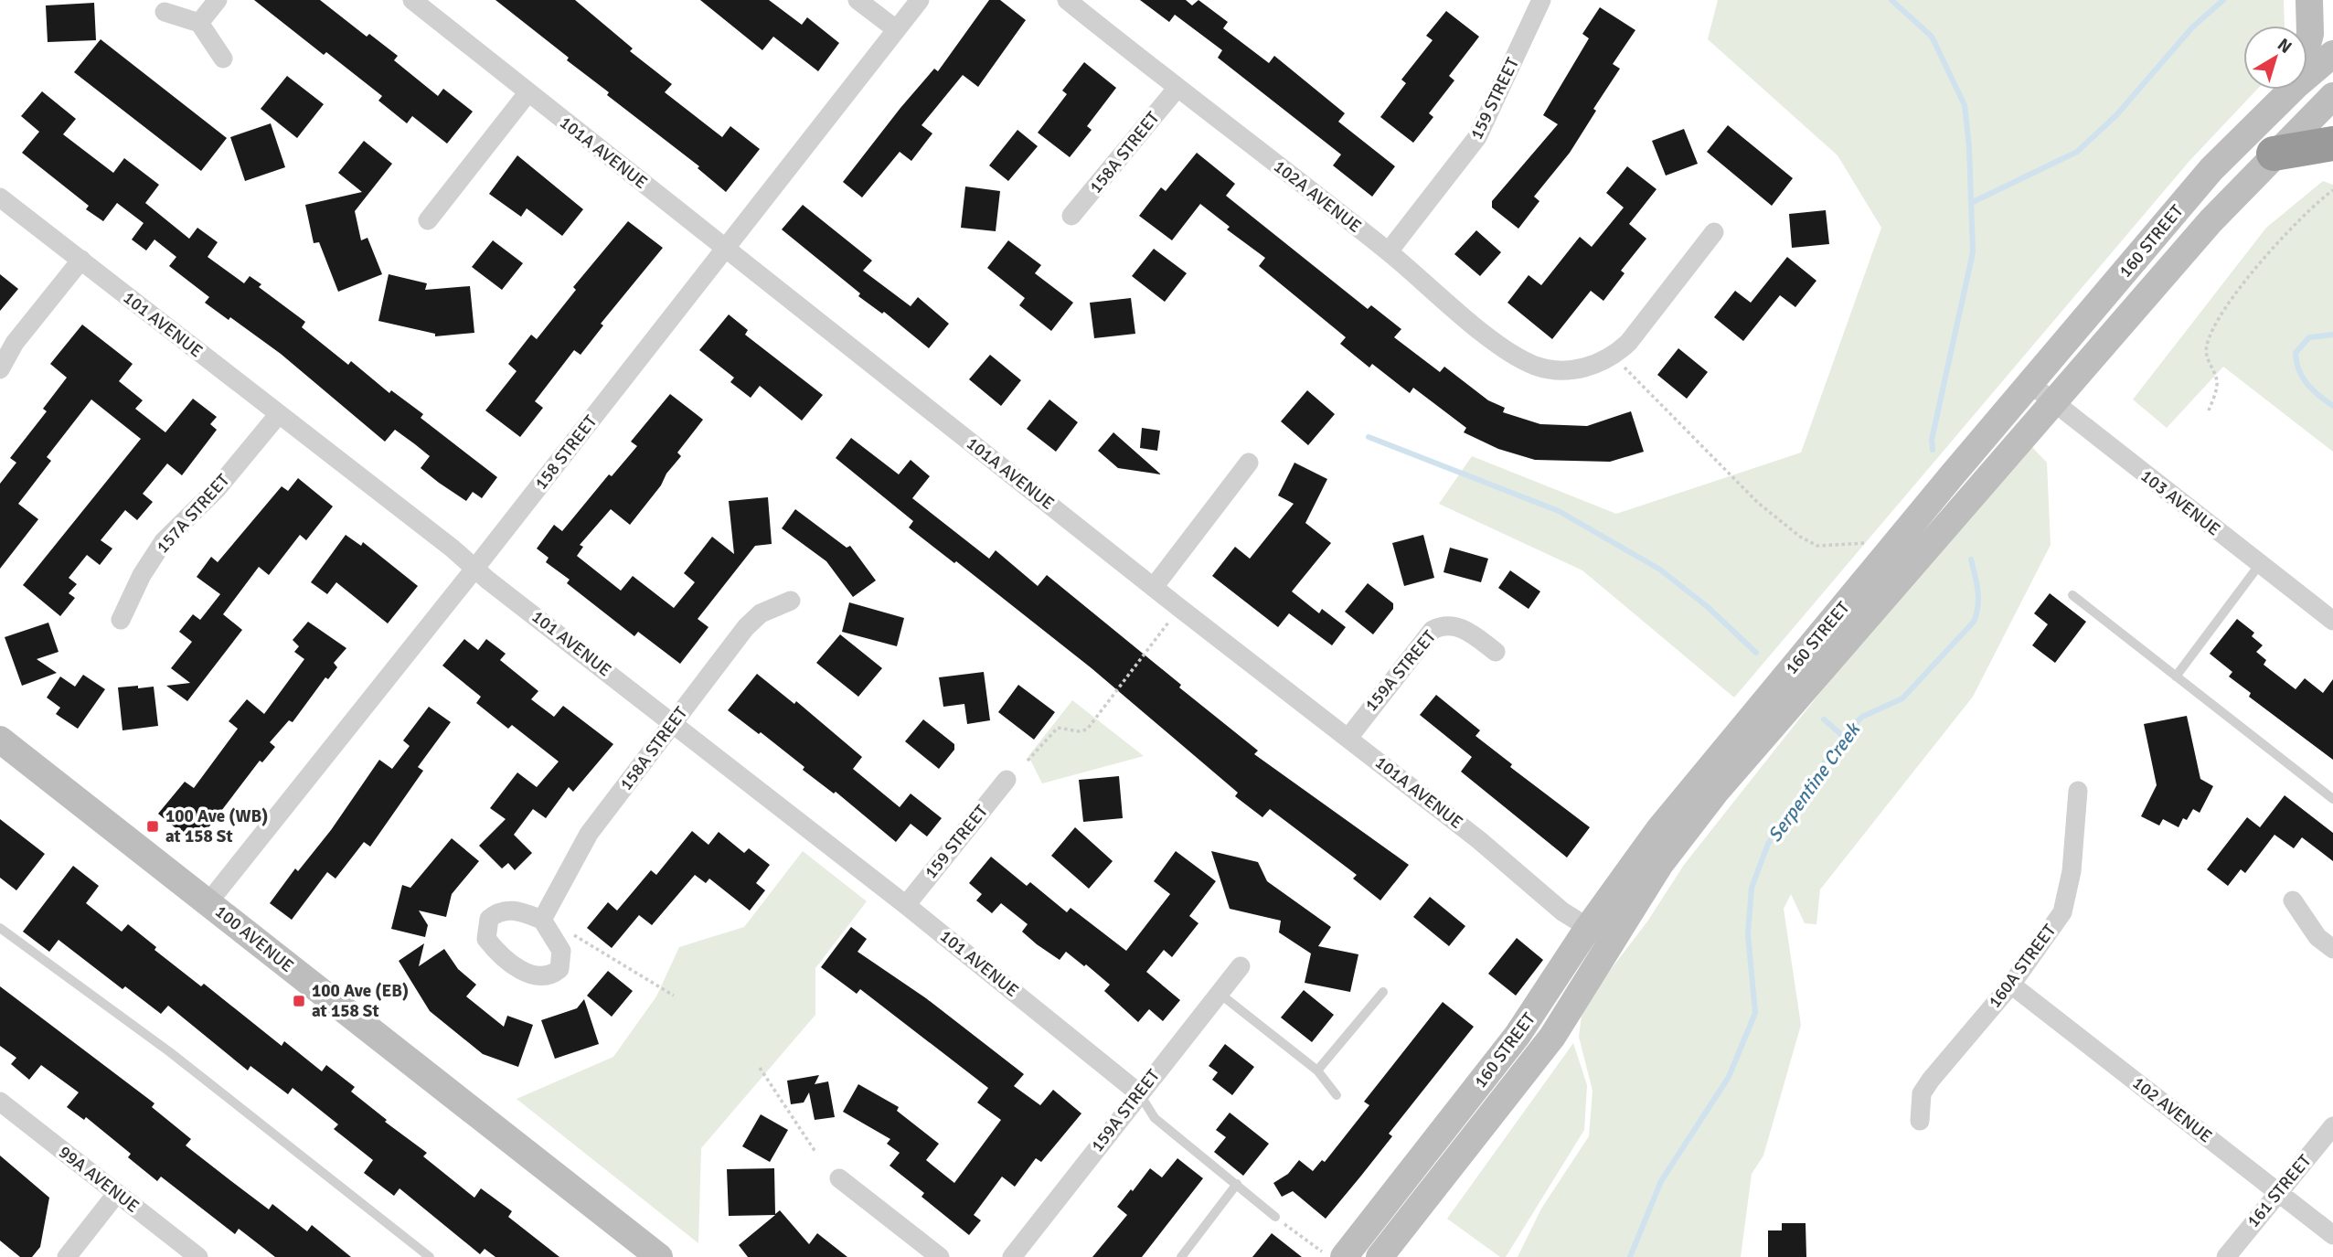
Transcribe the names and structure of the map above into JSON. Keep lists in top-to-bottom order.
{
  "streets": {
    "main road": ["160 STREET", "100 AVENUE"],
    "street": [
      "159 STREET",
      "101A AVENUE",
      "158A STREET",
      "102A AVENUE",
      "101 AVENUE",
      "158 STREET",
      "103 AVENUE",
      "157A STREET",
      "159A STREET",
      "160A STREET",
      "102 AVENUE",
      "99A AVENUE",
      "161 STREET"
    ]
  },
  "crossings": [
    ["159 STREET", "102A AVENUE"],
    ["159 STREET", "101 AVENUE"],
    ["101A AVENUE", "160 STREET"],
    ["101A AVENUE", "158 STREET"],
    ["101A AVENUE", "159A STREET"],
    ["158A STREET", "102A AVENUE"],
    ["158A STREET", "101 AVENUE"],
    ["160 STREET", "103 AVENUE"],
    ["101 AVENUE", "158 STREET"],
    ["101 AVENUE", "157A STREET"],
    ["101 AVENUE", "159A STREET"],
    ["158 STREET", "100 AVENUE"],
    ["160A STREET", "102 AVENUE"],
    ["102 AVENUE", "161 STREET"]
  ],
  "water": ["Serpentine Creek"],
  "places": {
    "transit": ["100 Ave (WB) at 158 St", "100 Ave (EB) at 158 St"]
  },
  "north": "top right"
}
